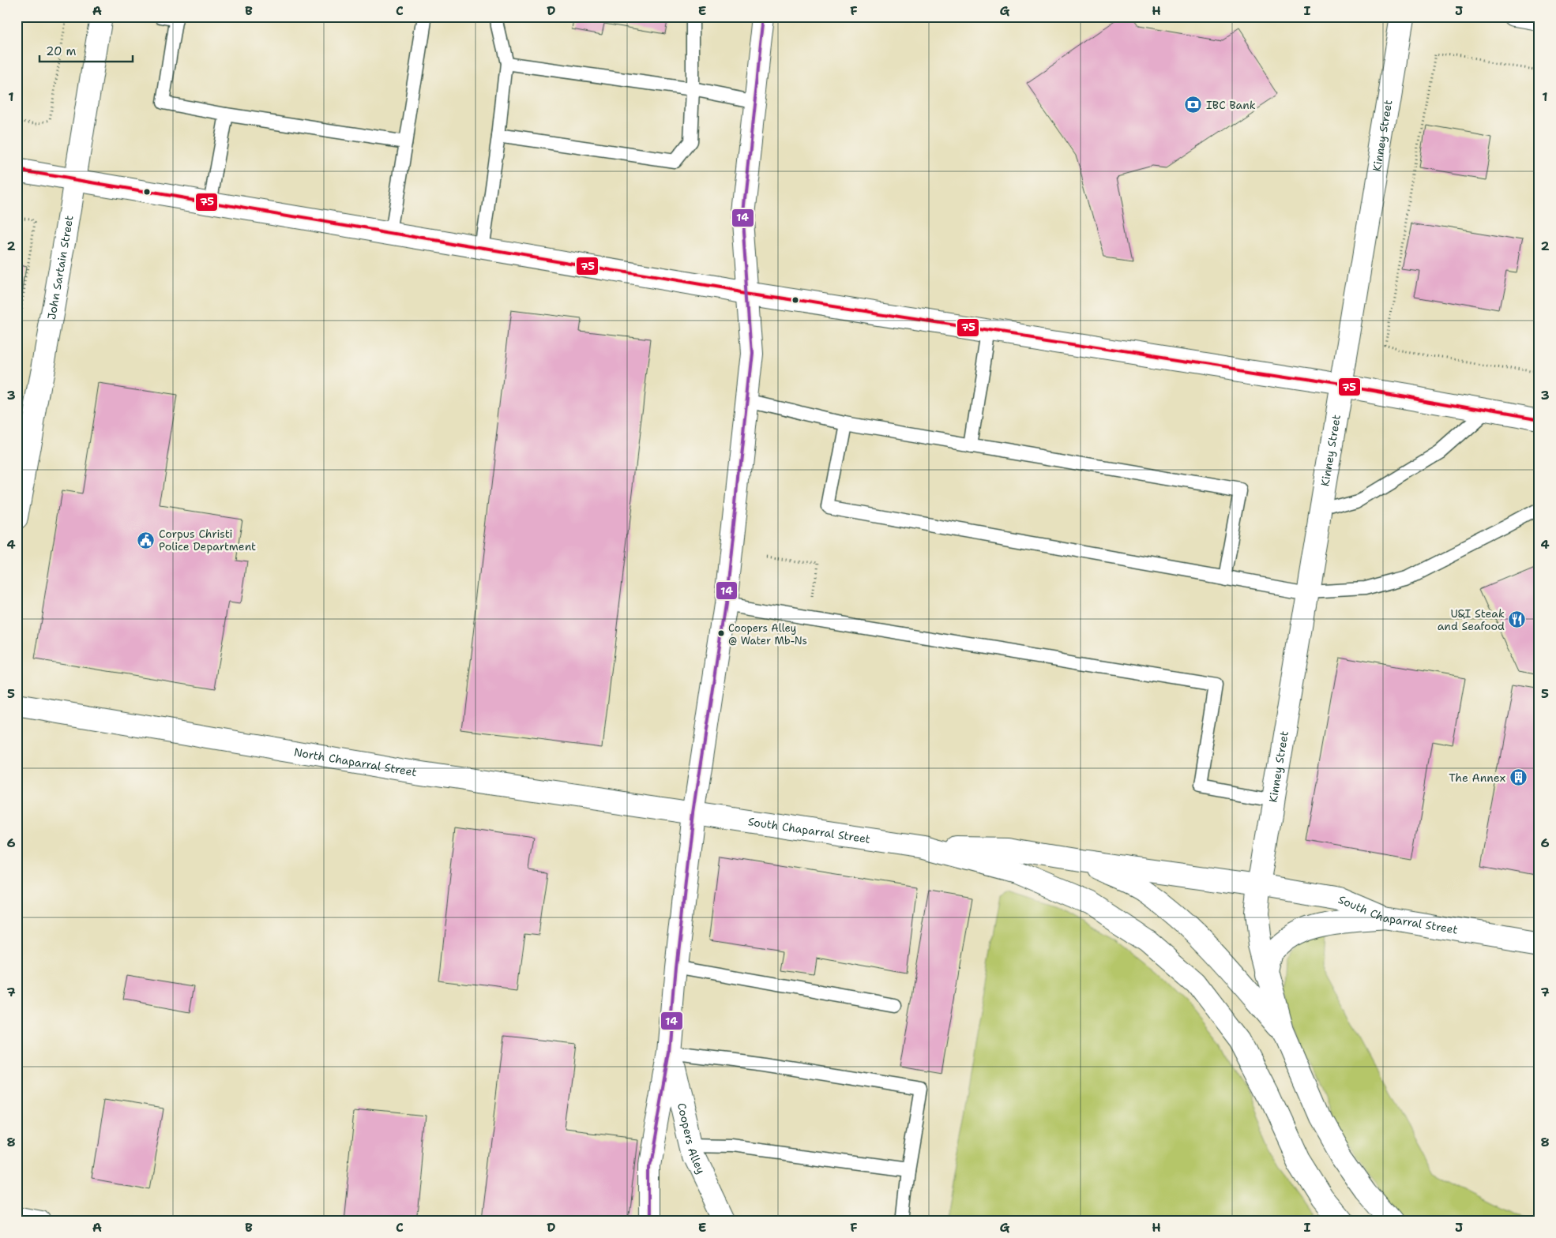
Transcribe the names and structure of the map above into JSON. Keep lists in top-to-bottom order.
{
  "streets": {
    "street": [
      "Kinney Street",
      "John Sartain Street",
      "North Chaparral Street",
      "South Chaparral Street",
      "Coopers Alley"
    ]
  },
  "crossings": [
    ["Kinney Street", "South Chaparral Street"],
    ["North Chaparral Street", "South Chaparral Street"],
    ["North Chaparral Street", "Coopers Alley"],
    ["South Chaparral Street", "Coopers Alley"]
  ],
  "places": {
    "bank": ["IBC Bank"],
    "public building": ["Corpus Christi Police Department"],
    "restaurant": ["U&I Steak and Seafood"],
    "other": ["Coopers Alley @ Water Mb-Ns"],
    "building": ["The Annex"]
  },
  "lines": ["transit line 14", "transit line 75"],
  "scale_bar": "20 m",
  "grid": {
    "columns": [
      "A",
      "B",
      "C",
      "D",
      "E",
      "F",
      "G",
      "H",
      "I",
      "J"
    ],
    "rows": [
      "1",
      "2",
      "3",
      "4",
      "5",
      "6",
      "7",
      "8"
    ]
  }
}
